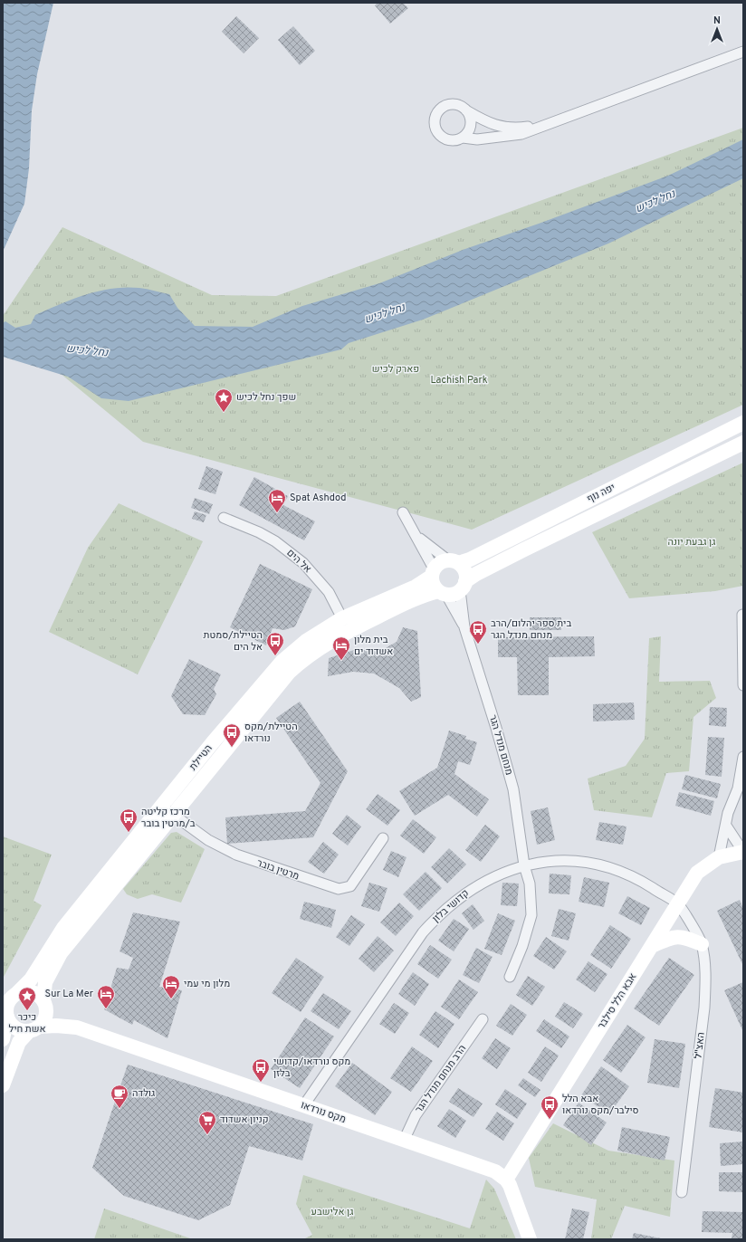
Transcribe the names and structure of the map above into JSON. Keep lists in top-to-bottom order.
{
  "streets": {
    "main road": [
      "יפה נוף",
      "הטיילת",
      "אבא הלל סילבר",
      "מקס נורדאו"
    ],
    "street": [
      "אל הים",
      "מנחם מנדל הגר",
      "מרטין בובר",
      "קדושי בלזן",
      "האצ\"ל",
      "הרב מנחם מנדל הגר"
    ]
  },
  "crossings": [
    ["יפה נוף", "הטיילת"],
    ["אל הים", "הטיילת"],
    ["מנחם מנדל הגר", "קדושי בלזן"],
    ["הטיילת", "מרטין בובר"],
    ["הטיילת", "מקס נורדאו"],
    ["קדושי בלזן", "אבא הלל סילבר"],
    ["קדושי בלזן", "האצ\"ל"],
    ["קדושי בלזן", "מקס נורדאו"],
    ["אבא הלל סילבר", "האצ\"ל"],
    ["אבא הלל סילבר", "מקס נורדאו"],
    ["הרב מנחם מנדל הגר", "מקס נורדאו"]
  ],
  "water": ["נחל לכיש"],
  "parks": [
    "פארק לכיש",
    "Lachish Park",
    "גן גבעת יונה",
    "גן אלישבע"
  ],
  "places": {
    "place": ["שפך נחל לכיש", "כיכר אשת חיל"],
    "hotel": [
      "Spat Ashdod",
      "בית מלון אשדוד ים",
      "מלון מי עמי",
      "Sur La Mer"
    ],
    "bus stop": [
      "בית ספר יהלום/הרב מנחם מנדל הגר",
      "הטיילת/סמטת אל הים",
      "הטיילת/מקס נורדאו",
      "מרכז קליטה ב/מרטין בובר",
      "מקס נורדאו/קדושי בלזן",
      "אבא הלל סילבר/מקס נורדאו"
    ],
    "cafe": ["גולדה"],
    "supermarket": ["קניון אשדוד"]
  },
  "north": "top"
}
